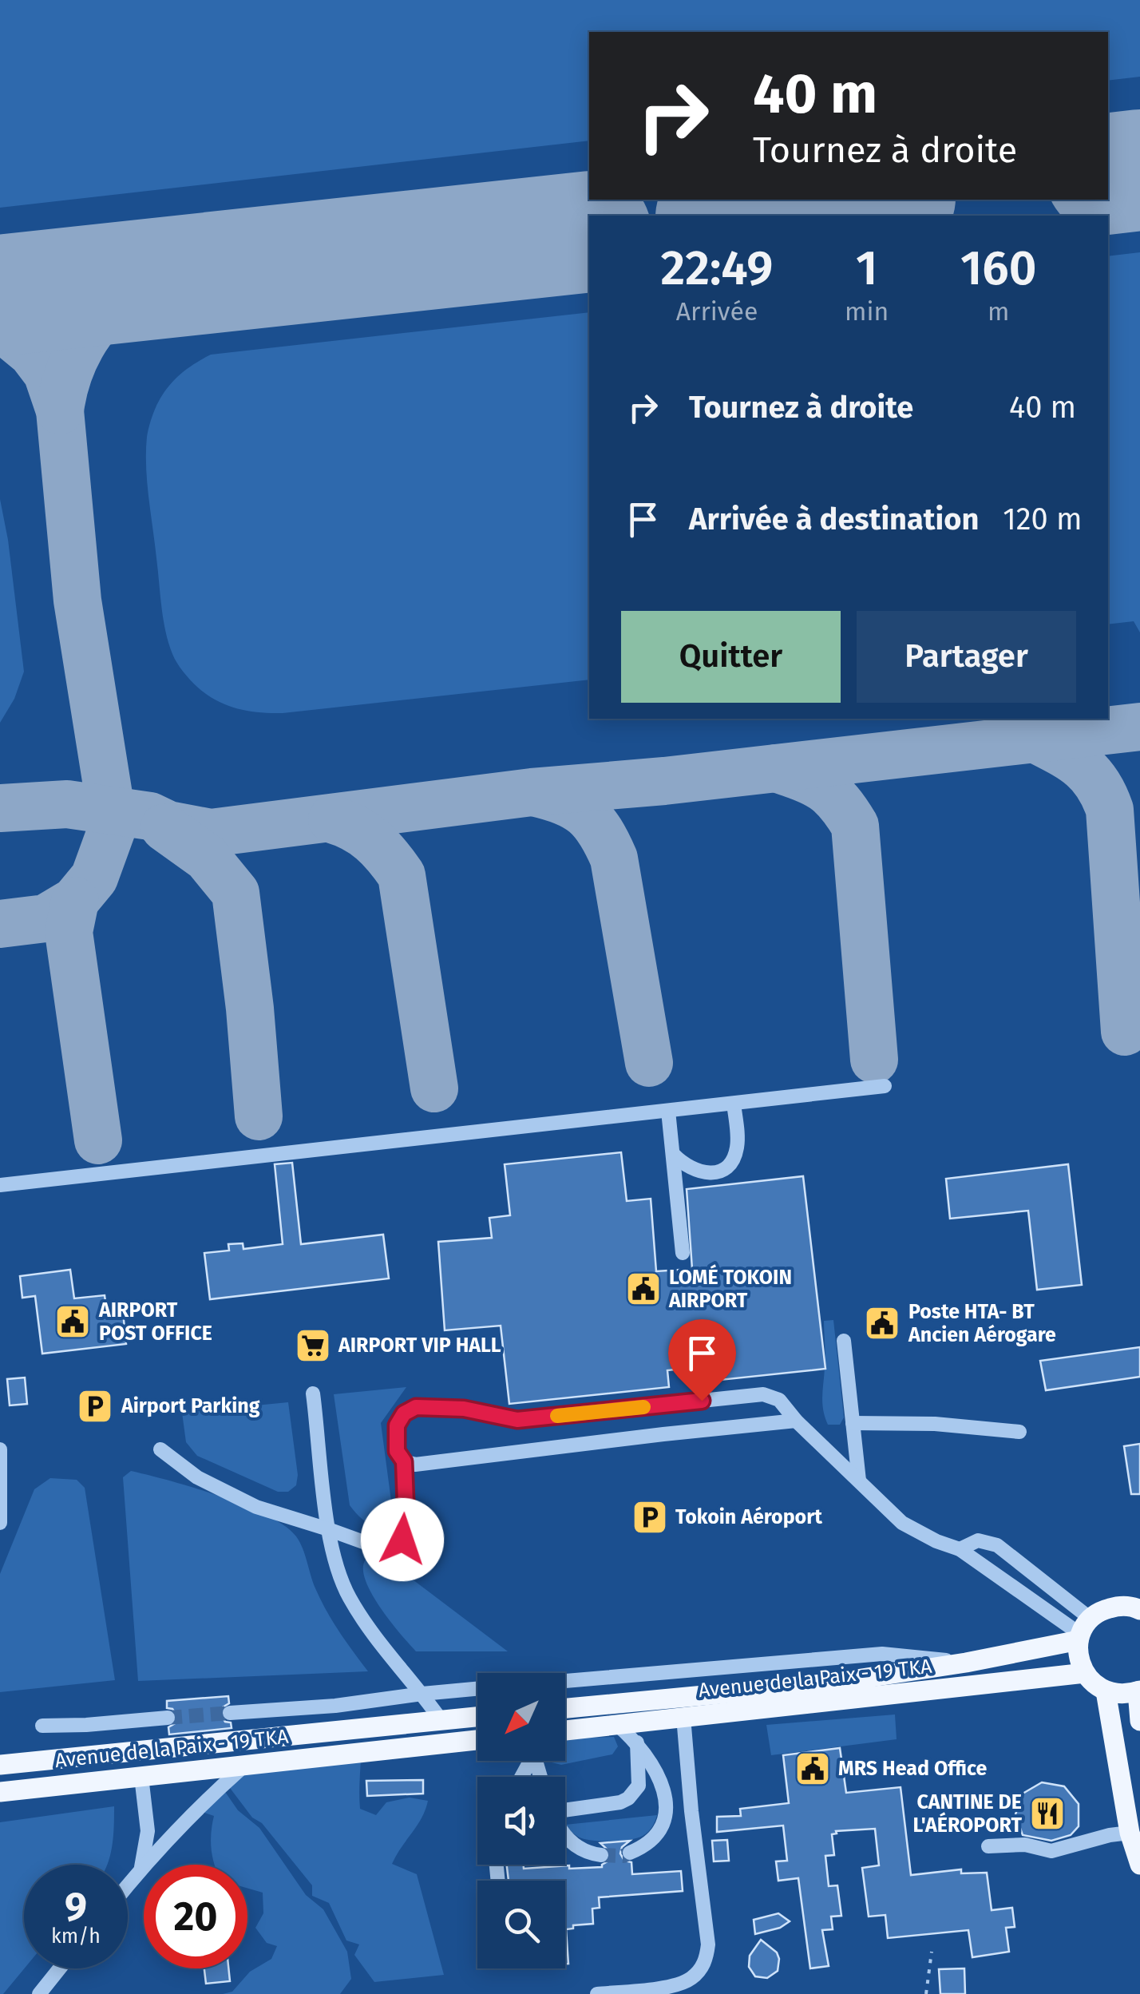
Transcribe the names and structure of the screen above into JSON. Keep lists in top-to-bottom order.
{
  "streets": {
    "main road": ["Avenue de la Paix - 19 TKA"]
  },
  "places": {
    "public building": [
      "LOMÉ TOKOIN AIRPORT",
      "AIRPORT POST OFFICE",
      "Poste HTA- BT Ancien Aérogare",
      "MRS Head Office"
    ],
    "supermarket": ["AIRPORT VIP HALL"],
    "parking": ["Airport Parking", "Tokoin Aéroport"],
    "restaurant": ["CANTINE DE L'AÉROPORT"]
  },
  "north": "bottom left",
  "page": {
    "turn": ["40 m", "Tournez à droite"],
    "eta": [
      "22:49",
      "Arrivée",
      "1",
      "min",
      "160",
      "m"
    ],
    "list": [
      {
        "name": "Tournez à droite",
        "value": "40 m"
      },
      {
        "name": "Arrivée à destination",
        "value": "120 m"
      }
    ],
    "buttons": ["Quitter", "Partager"],
    "speed": "9 km/h",
    "limit": "20"
  }
}
